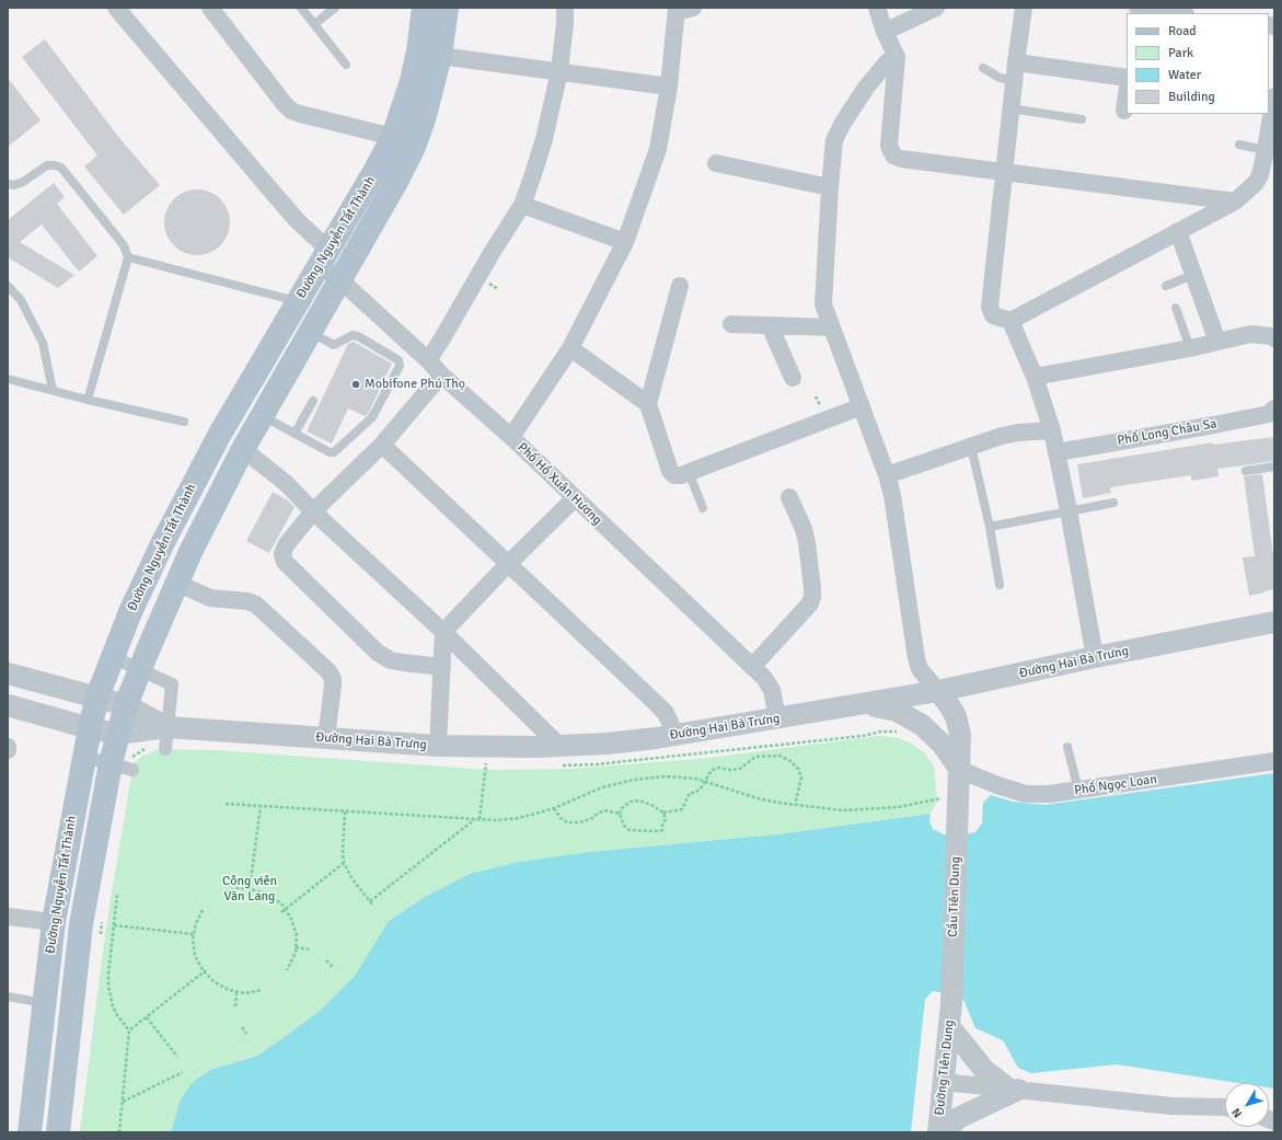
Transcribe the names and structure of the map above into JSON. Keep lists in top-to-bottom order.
{
  "streets": {
    "main road": ["Đường Nguyễn Tất Thành"],
    "street": [
      "Phố Long Châu Sa",
      "Phố Hồ Xuân Hương",
      "Đường Hai Bà Trưng",
      "Phố Ngọc Loan",
      "Cầu Tiên Dung",
      "Đường Tiên Dung"
    ]
  },
  "crossings": [
    ["Đường Nguyễn Tất Thành", "Phố Hồ Xuân Hương"],
    ["Đường Nguyễn Tất Thành", "Đường Hai Bà Trưng"],
    ["Phố Hồ Xuân Hương", "Đường Hai Bà Trưng"],
    ["Phố Ngọc Loan", "Cầu Tiên Dung"],
    ["Cầu Tiên Dung", "Đường Tiên Dung"]
  ],
  "parks": ["Công viên Văn Lang"],
  "places": ["Mobifone Phú Thọ"],
  "legend": [
    "Road",
    "Park",
    "Water",
    "Building"
  ],
  "north": "bottom left"
}
